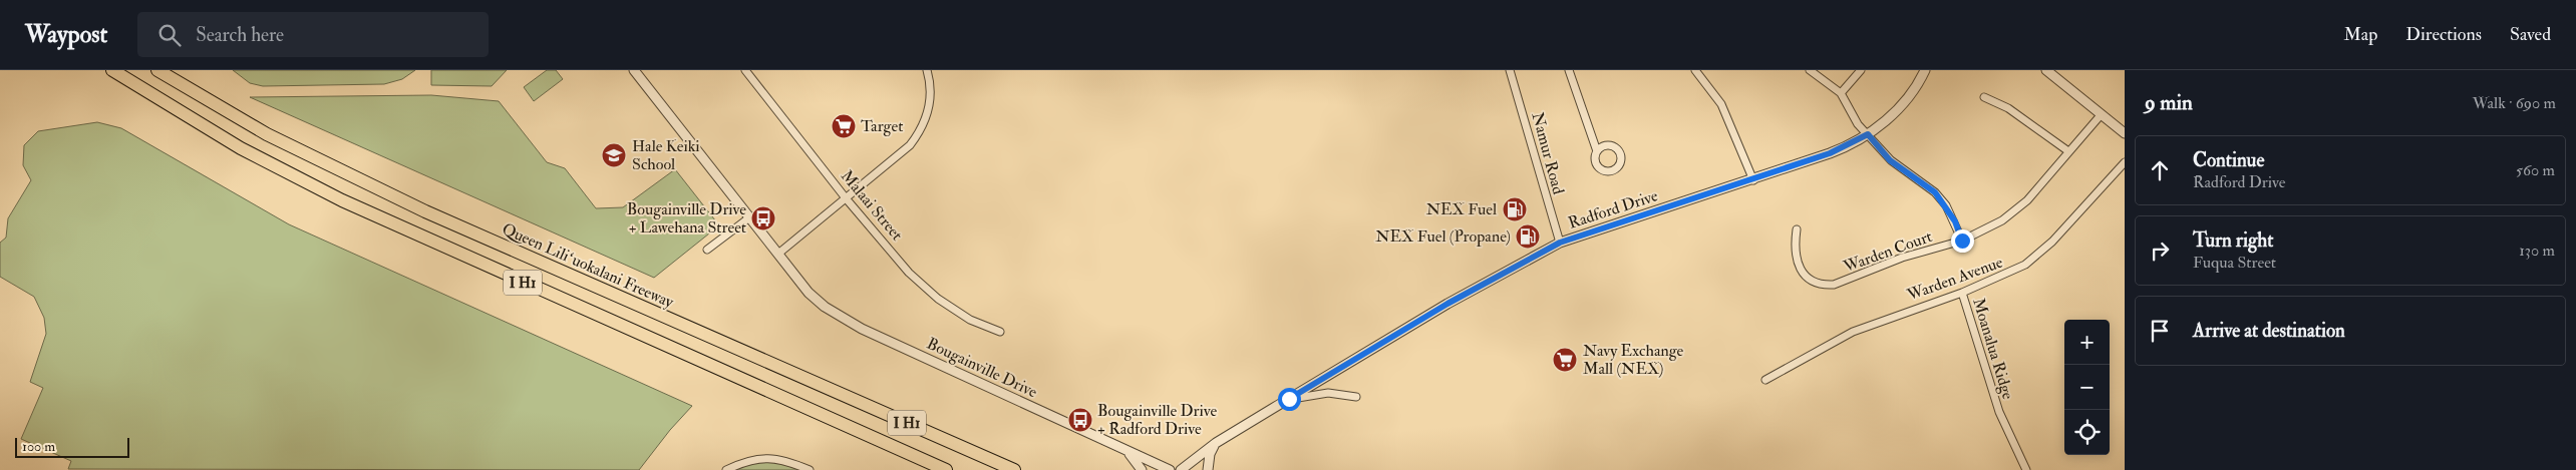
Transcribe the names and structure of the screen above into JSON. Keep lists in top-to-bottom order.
{
  "streets": {
    "highway": ["Queen Liliʻuokalani Freeway", "I H1"],
    "street": [
      "Namur Road",
      "Malaai Street",
      "Radford Drive",
      "Warden Court",
      "Warden Avenue",
      "Moanalua Ridge",
      "Bougainville Drive"
    ]
  },
  "crossings": [
    ["Namur Road", "Radford Drive"],
    ["Warden Avenue", "Moanalua Ridge"]
  ],
  "places": {
    "supermarket": ["Target", "Navy Exchange Mall (NEX)"],
    "school or university": ["Hale Keiki School"],
    "fuel station": ["NEX Fuel", "NEX Fuel (Propane)"],
    "bus stop": ["Bougainville Drive + Lawehana Street", "Bougainville Drive + Radford Drive"]
  },
  "scale_bar": "100 m",
  "page": {
    "header": "Waypost",
    "search": "Search here",
    "nav": ["Map", "Directions", "Saved"],
    "heading": ["9 min", "Walk · 690 m"],
    "list": [
      ["Continue", "Radford Drive", "560 m"],
      ["Turn right", "Fuqua Street", "130 m"],
      "Arrive at destination"
    ],
    "map_buttons": ["+", "−"],
    "scale": "100 m"
  }
}
